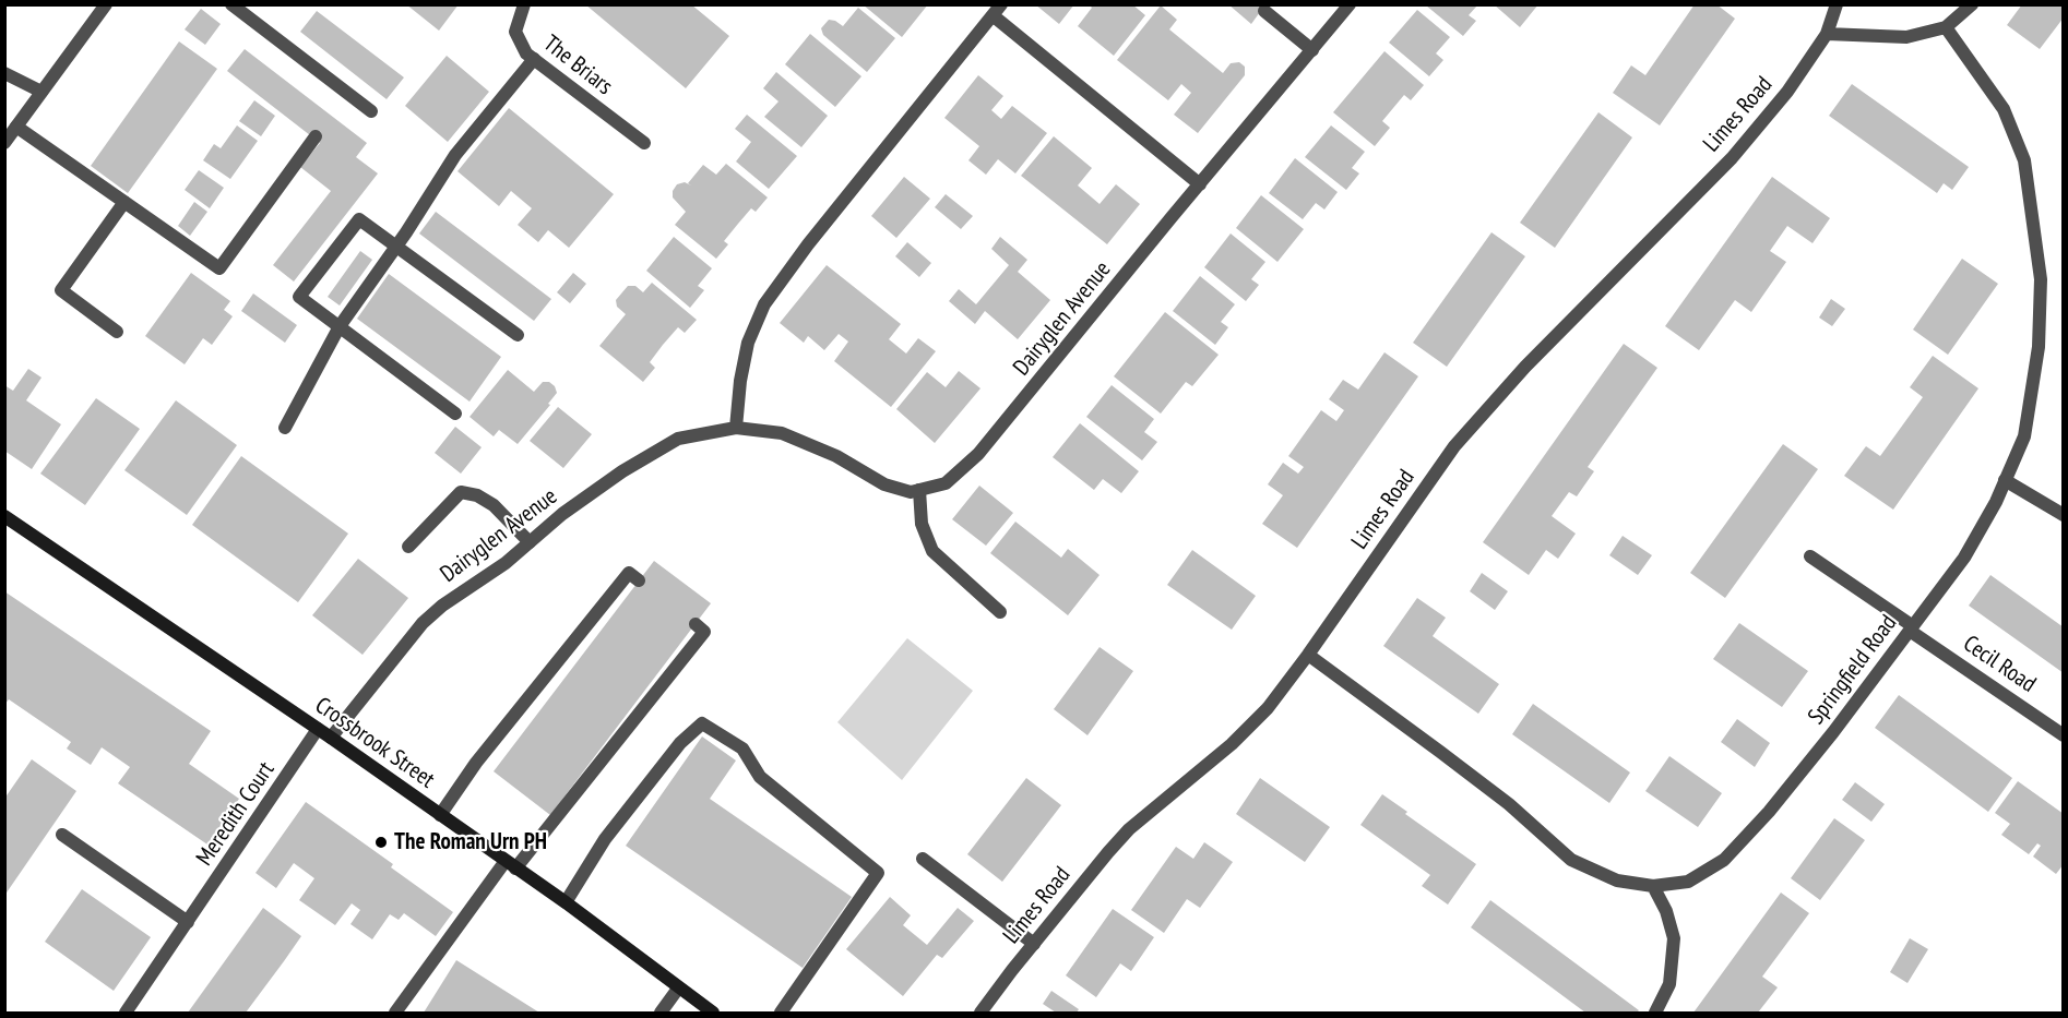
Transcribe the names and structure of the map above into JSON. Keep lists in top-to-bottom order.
{
  "streets": {
    "main road": ["Crossbrook Street"],
    "street": [
      "The Briars",
      "Limes Road",
      "Dairyglen Avenue",
      "Cecil Road",
      "Springfield Road",
      "Meredith Court"
    ]
  },
  "crossings": [
    ["Limes Road", "Springfield Road"],
    ["Dairyglen Avenue", "Crossbrook Street"],
    ["Cecil Road", "Springfield Road"],
    ["Crossbrook Street", "Meredith Court"]
  ],
  "places": ["The Roman Urn PH"]
}
